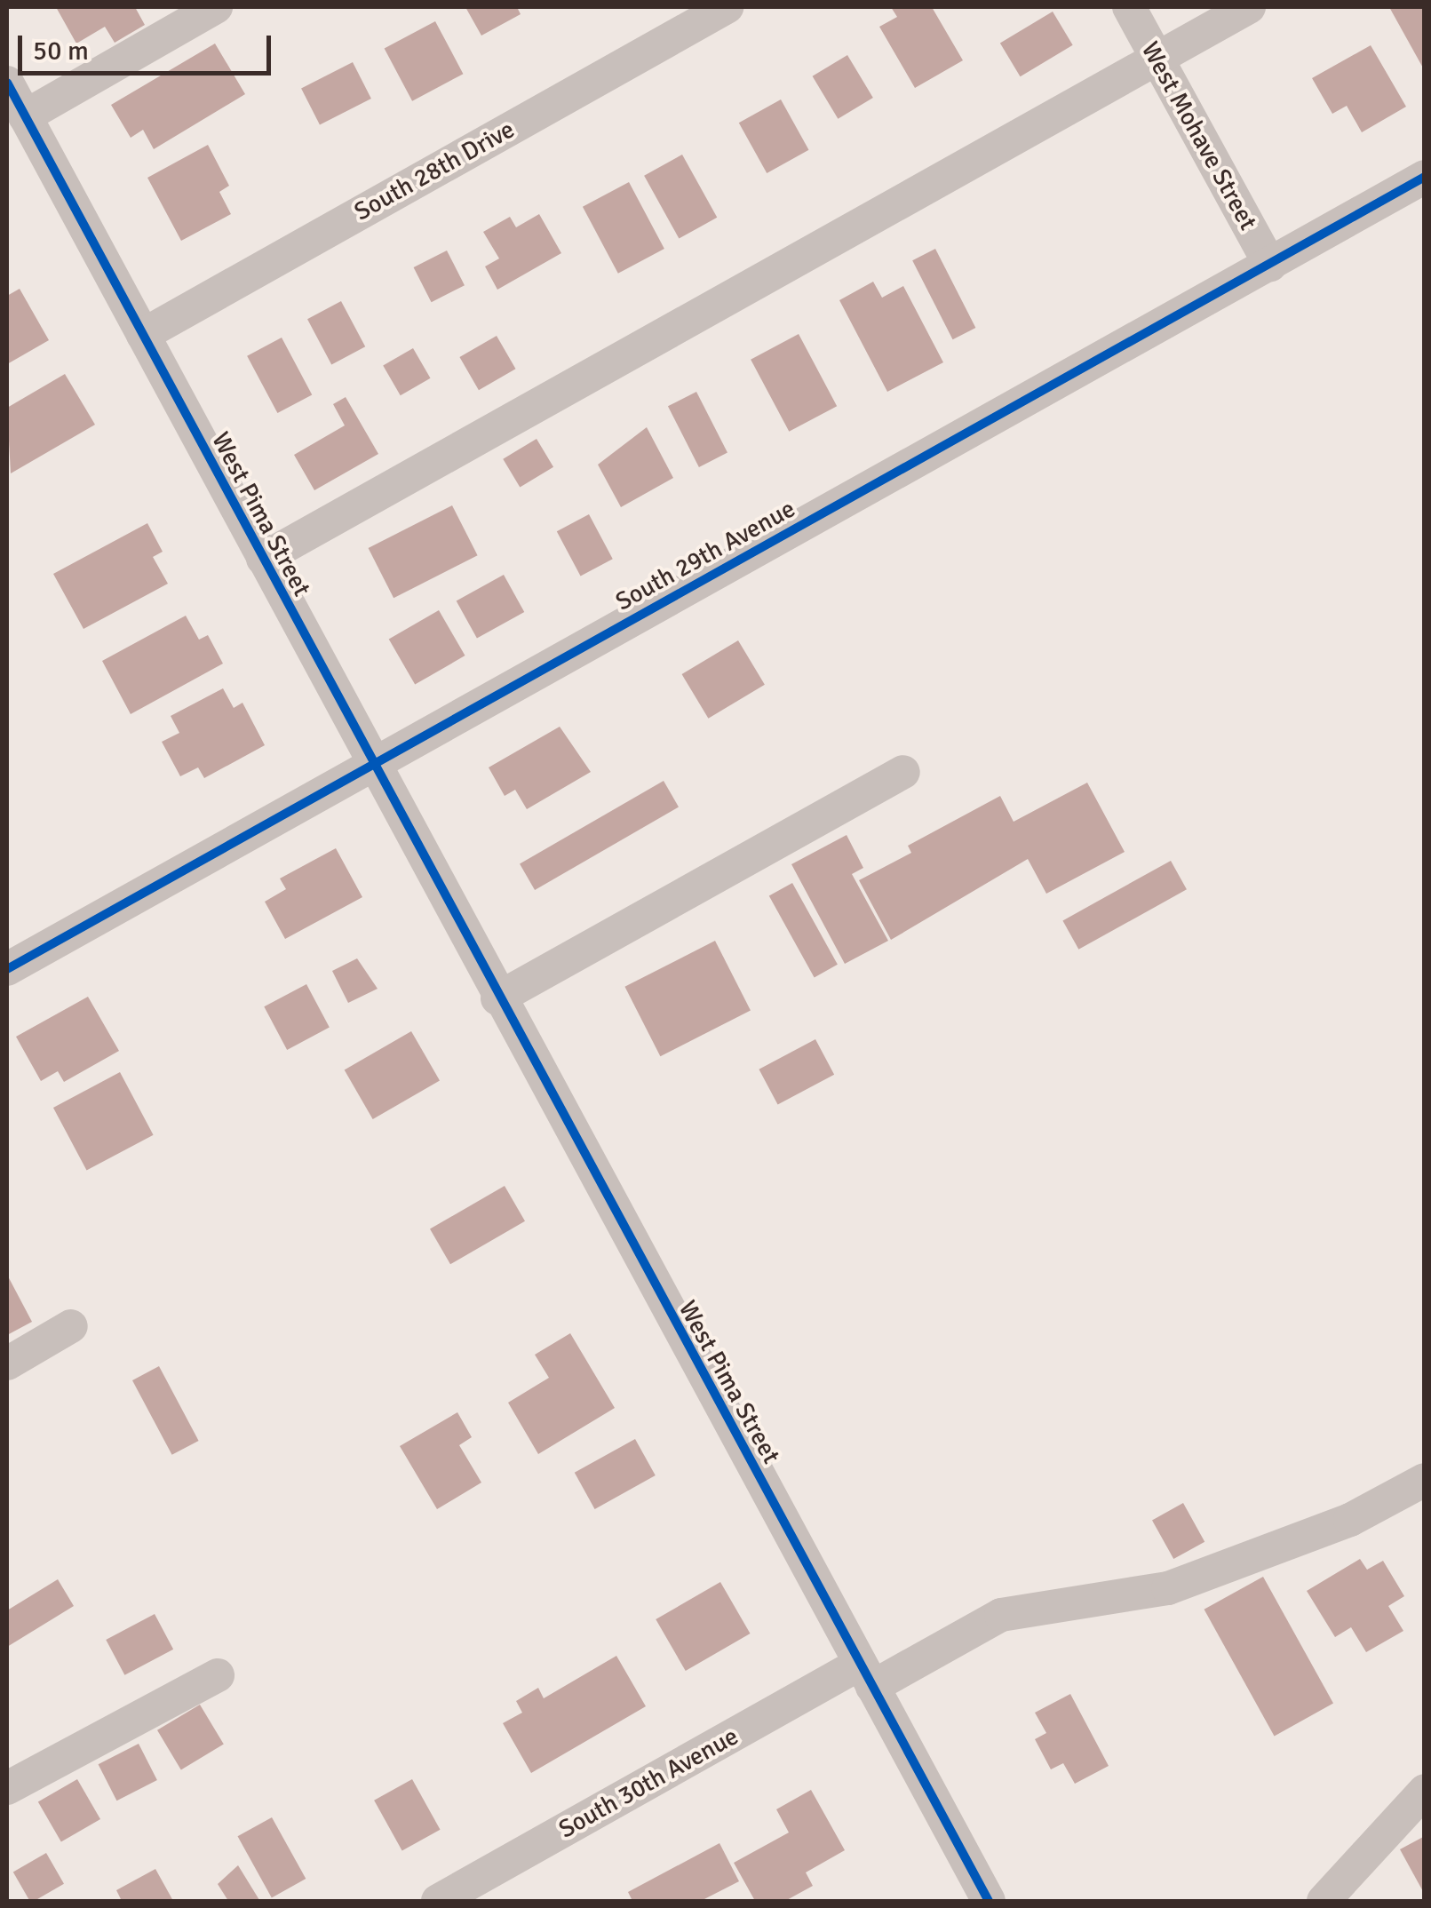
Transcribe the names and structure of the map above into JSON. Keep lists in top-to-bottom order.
{
  "streets": {
    "street": [
      "West Mohave Street",
      "South 28th Drive",
      "West Pima Street",
      "South 29th Avenue",
      "South 30th Avenue"
    ]
  },
  "crossings": [
    ["West Mohave Street", "South 29th Avenue"],
    ["South 28th Drive", "West Pima Street"],
    ["West Pima Street", "South 29th Avenue"],
    ["West Pima Street", "South 30th Avenue"]
  ],
  "scale_bar": "50 m"
}
